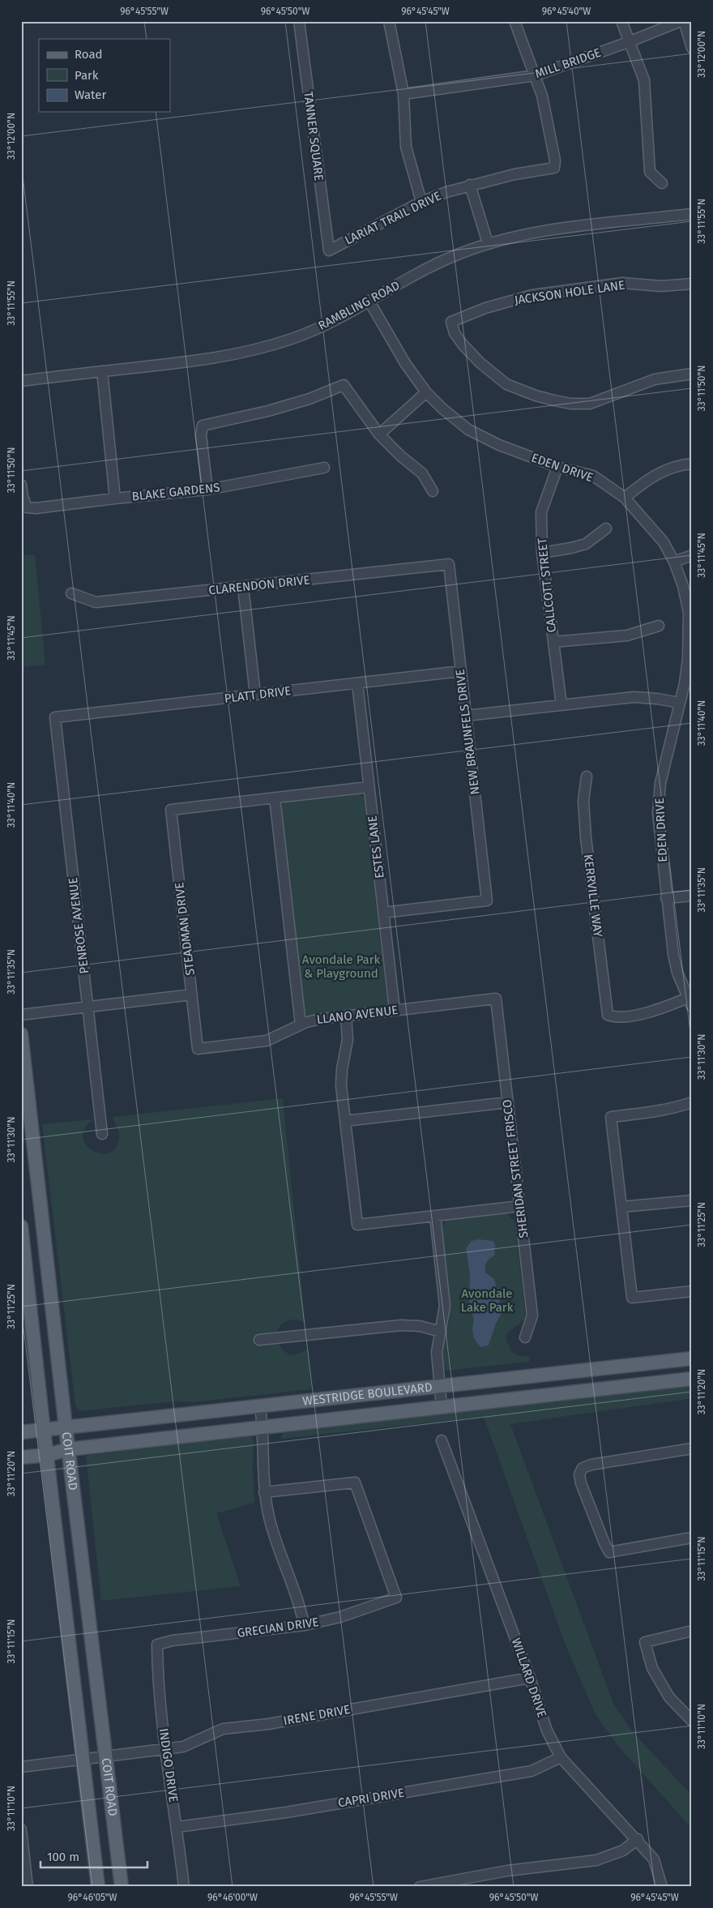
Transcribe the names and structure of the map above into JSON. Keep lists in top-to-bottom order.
{
  "streets": {
    "main road": ["WESTRIDGE BOULEVARD", "COIT ROAD"],
    "street": [
      "MILL BRIDGE",
      "TANNER SQUARE",
      "LARIAT TRAIL DRIVE",
      "JACKSON HOLE LANE",
      "RAMBLING ROAD",
      "EDEN DRIVE",
      "BLAKE GARDENS",
      "CLARENDON DRIVE",
      "CALLCOTT STREET",
      "PLATT DRIVE",
      "NEW BRAUNFELS DRIVE",
      "ESTES LANE",
      "KERRVILLE WAY",
      "PENROSE AVENUE",
      "STEADMAN DRIVE",
      "LLANO AVENUE",
      "SHERIDAN STREET FRISCO",
      "GRECIAN DRIVE",
      "WILLARD DRIVE",
      "IRENE DRIVE",
      "INDIGO DRIVE",
      "CAPRI DRIVE"
    ]
  },
  "crossings": [
    ["MILL BRIDGE", "LARIAT TRAIL DRIVE"],
    ["TANNER SQUARE", "LARIAT TRAIL DRIVE"],
    ["RAMBLING ROAD", "EDEN DRIVE"],
    ["EDEN DRIVE", "CALLCOTT STREET"],
    ["EDEN DRIVE", "KERRVILLE WAY"],
    ["CLARENDON DRIVE", "NEW BRAUNFELS DRIVE"],
    ["PLATT DRIVE", "NEW BRAUNFELS DRIVE"],
    ["PLATT DRIVE", "ESTES LANE"],
    ["PLATT DRIVE", "PENROSE AVENUE"],
    ["NEW BRAUNFELS DRIVE", "ESTES LANE"],
    ["ESTES LANE", "LLANO AVENUE"],
    ["STEADMAN DRIVE", "LLANO AVENUE"],
    ["LLANO AVENUE", "SHERIDAN STREET FRISCO"],
    ["WESTRIDGE BOULEVARD", "COIT ROAD"],
    ["COIT ROAD", "IRENE DRIVE"],
    ["GRECIAN DRIVE", "INDIGO DRIVE"],
    ["WILLARD DRIVE", "IRENE DRIVE"],
    ["WILLARD DRIVE", "CAPRI DRIVE"],
    ["IRENE DRIVE", "INDIGO DRIVE"],
    ["INDIGO DRIVE", "CAPRI DRIVE"]
  ],
  "parks": ["Avondale Park & Playground", "Avondale Lake Park"],
  "legend": ["Road", "Park", "Water"],
  "scale_bar": "100 m",
  "coordinates": [
    "96°45'55\"W",
    "96°45'50\"W",
    "96°45'45\"W",
    "96°45'40\"W",
    "33°12'00\"N",
    "33°11'55\"N",
    "33°11'50\"N",
    "33°11'45\"N",
    "33°11'40\"N",
    "33°11'35\"N",
    "33°11'30\"N",
    "33°11'25\"N",
    "33°11'20\"N",
    "33°11'15\"N",
    "33°11'10\"N",
    "96°46'05\"W",
    "96°46'00\"W"
  ]
}
